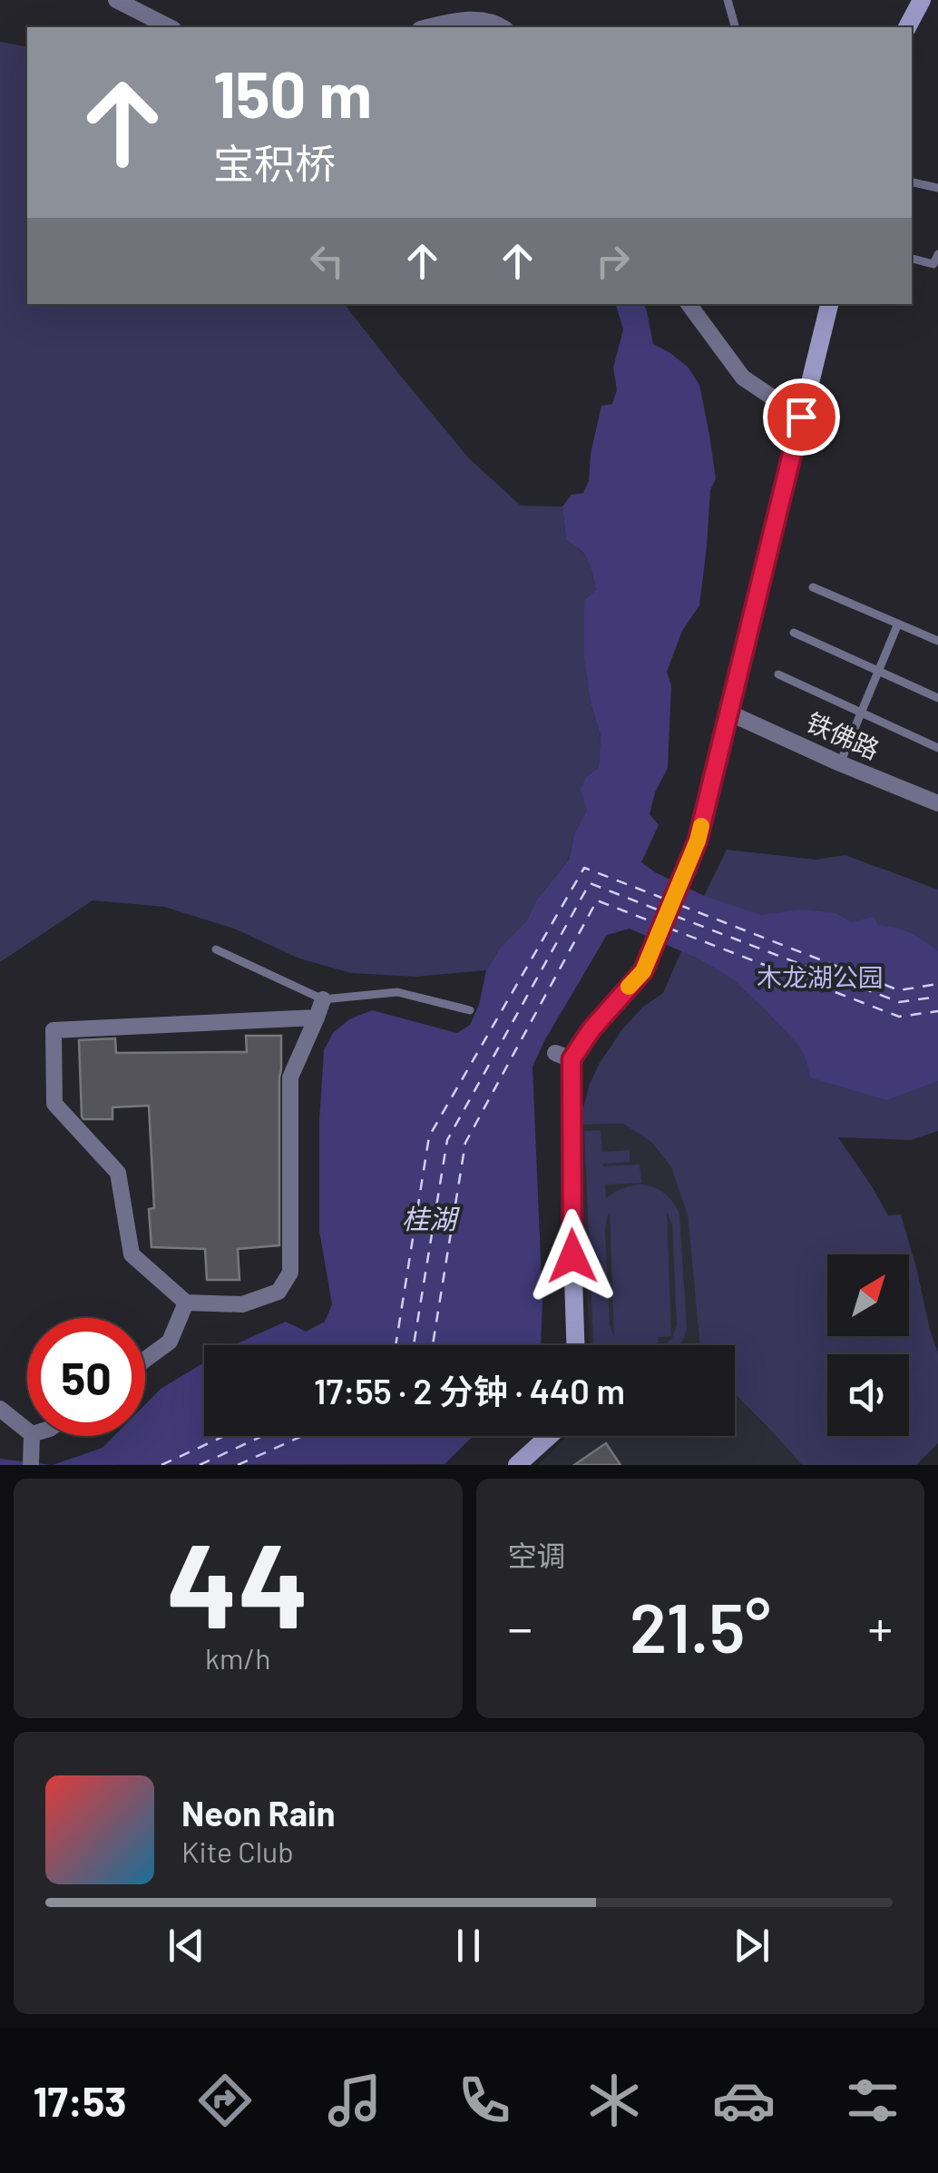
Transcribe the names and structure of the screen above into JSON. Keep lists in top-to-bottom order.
{
  "streets": {
    "street": ["铁佛路"]
  },
  "water": ["桂湖"],
  "parks": ["木龙湖公园"],
  "north": "top right",
  "page": {
    "turn": ["150 m", "宝积桥"],
    "limit": "50",
    "trip": "17:55 · 2 分钟 · 440 m",
    "tile": [
      ["44", "km/h"],
      "空调"
    ],
    "heat": ["−", "21.5°", "+"],
    "song": ["Neon Rain", "Kite Club"],
    "tabs": "17:53"
  }
}
